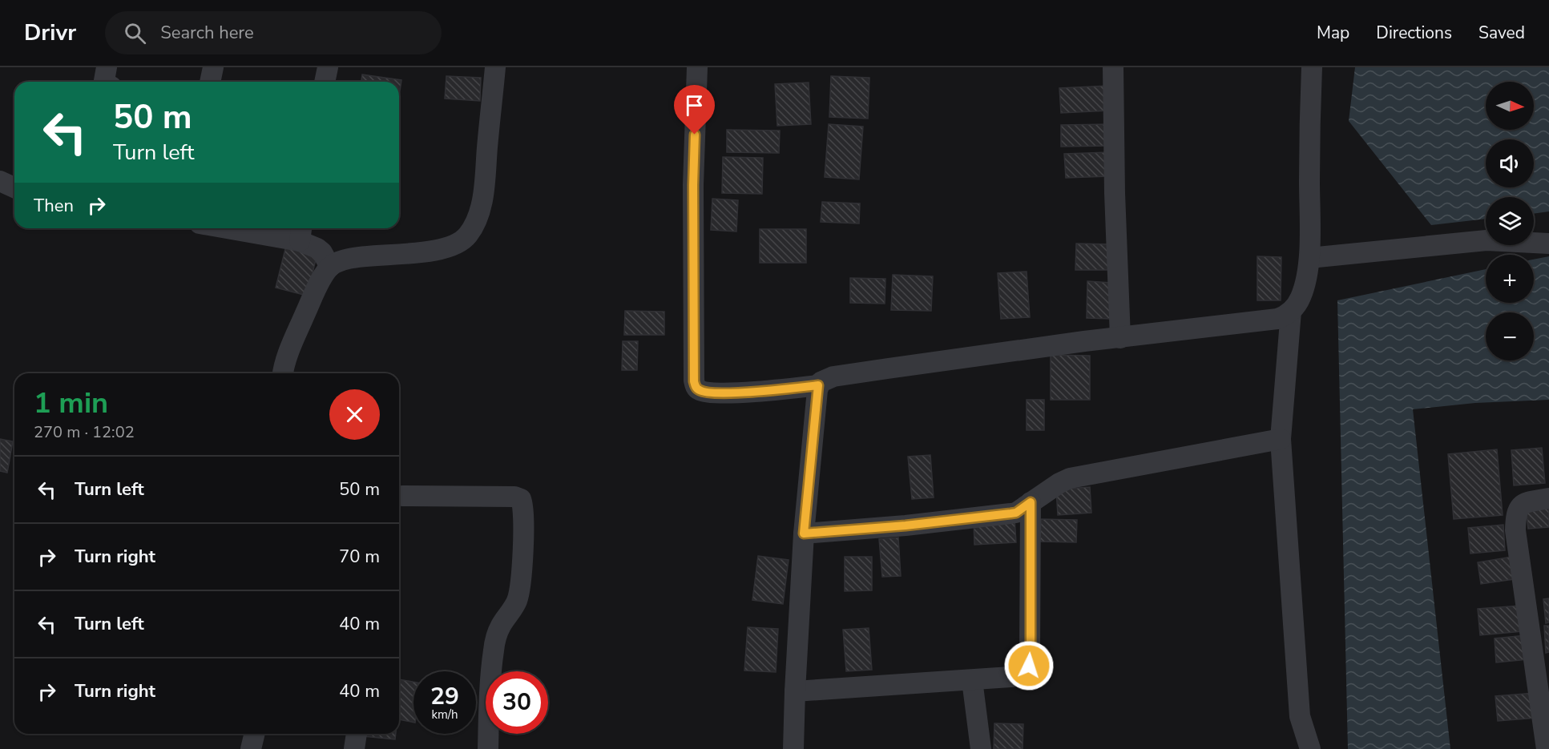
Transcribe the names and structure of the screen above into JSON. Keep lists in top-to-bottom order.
{
  "north": "right",
  "page": {
    "header": "Drivr",
    "search": "Search here",
    "nav": ["Map", "Directions", "Saved"],
    "map_buttons": ["+", "−"],
    "turn": ["50 m", "Turn left"],
    "then": "Then",
    "heading": ["1 min", "270 m · 12:02"],
    "list": [
      {
        "name": "Turn left",
        "value": "50 m"
      },
      {
        "name": "Turn right",
        "value": "70 m"
      },
      {
        "name": "Turn left",
        "value": "40 m"
      },
      {
        "name": "Turn right",
        "value": "40 m"
      }
    ],
    "speed": "29 km/h",
    "limit": "30"
  }
}
